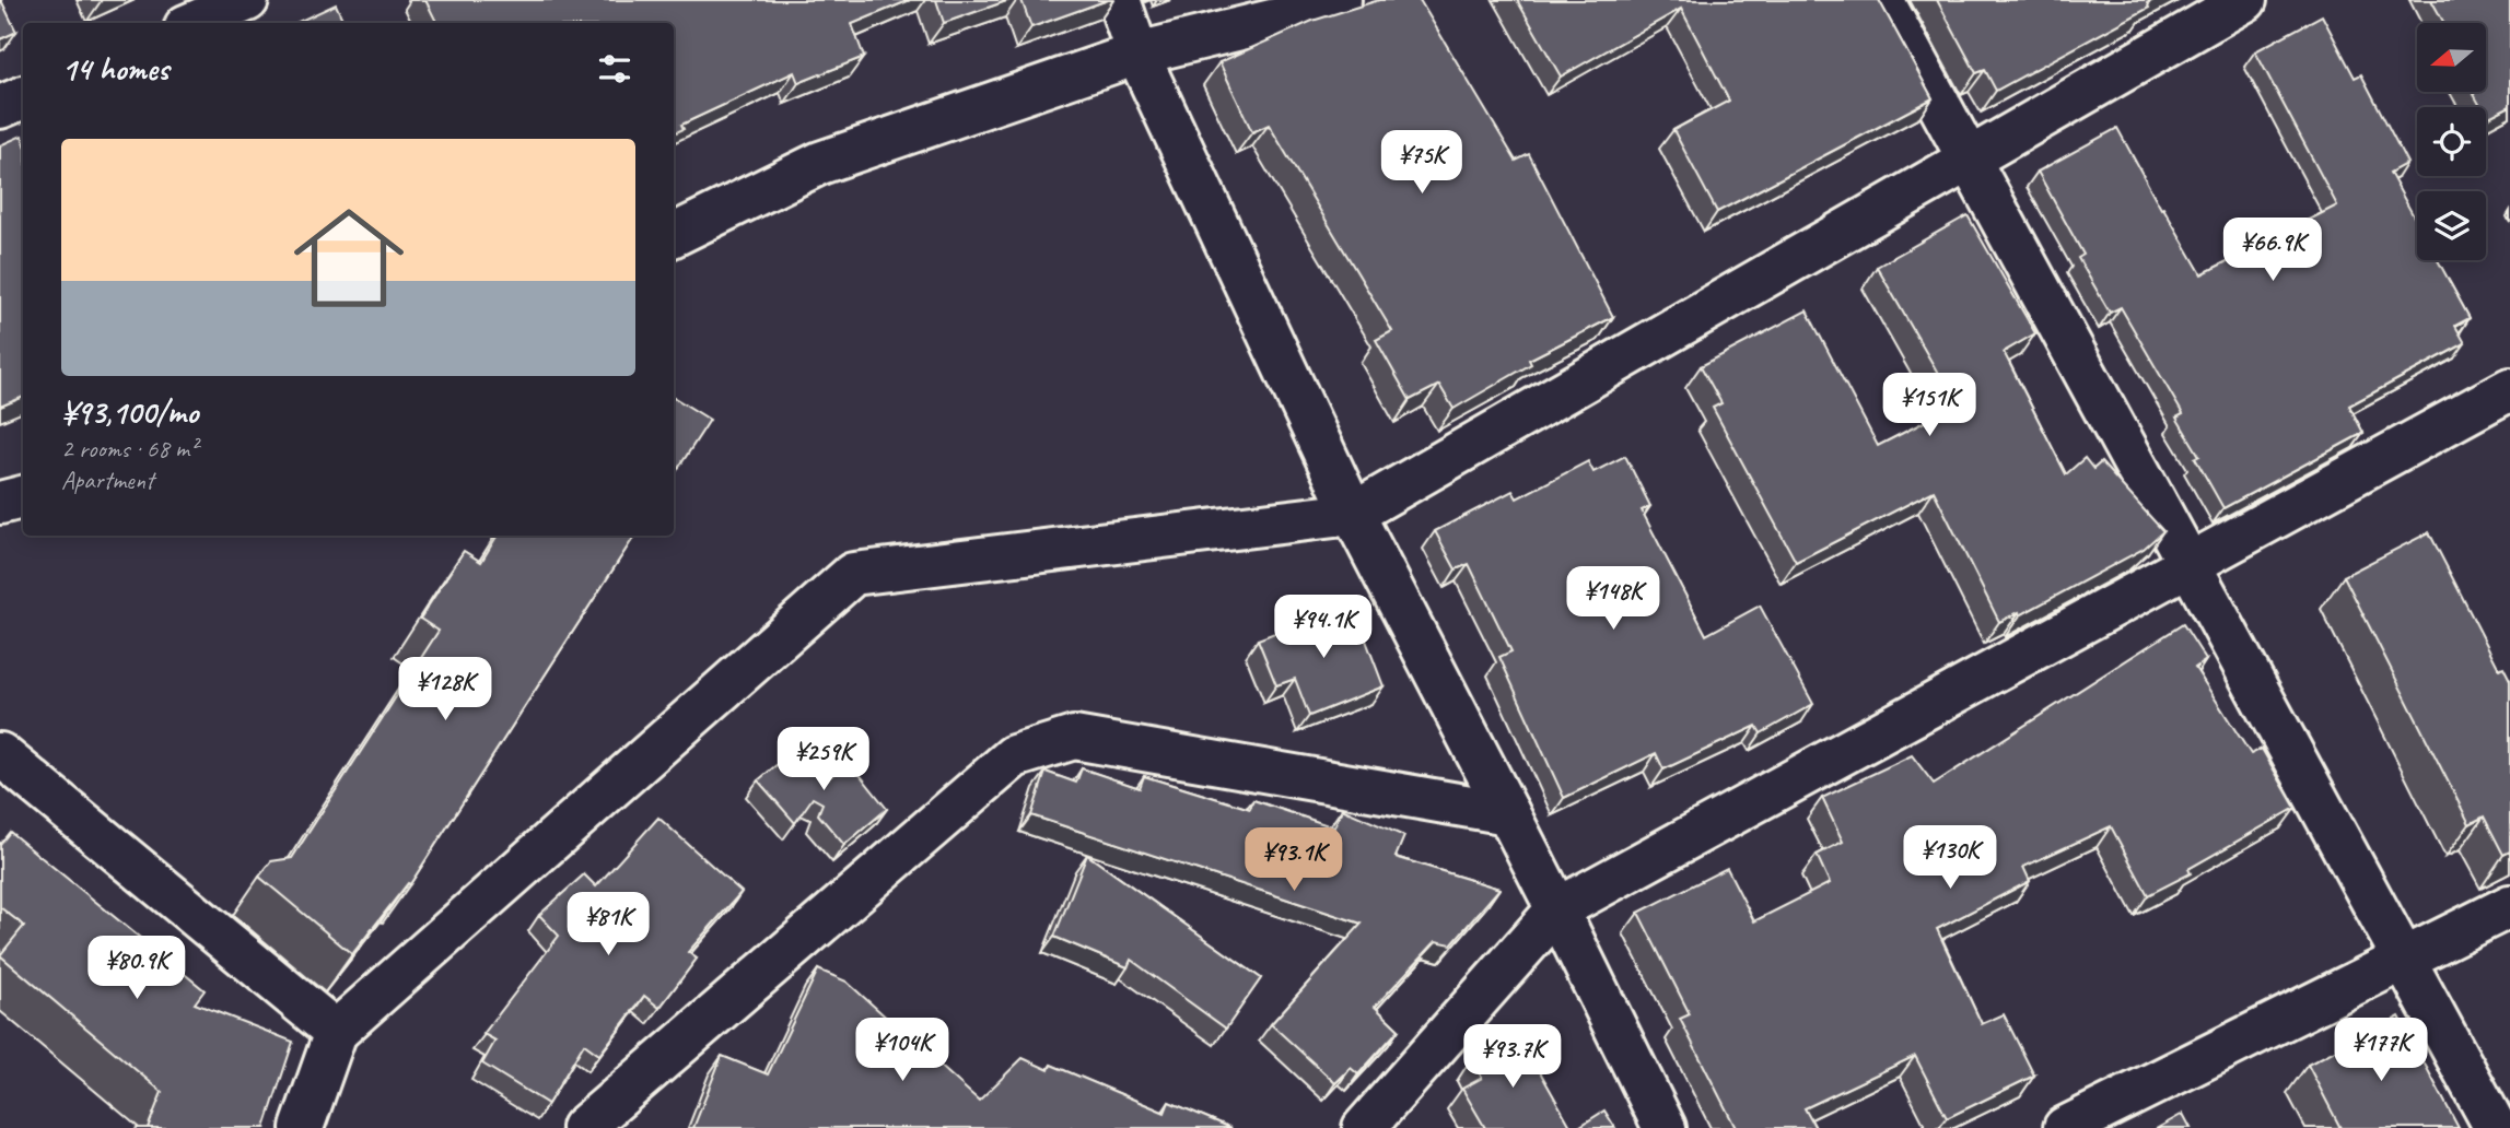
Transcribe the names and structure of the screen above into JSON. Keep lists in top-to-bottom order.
{
  "north": "left",
  "page": {
    "heading": "14 homes",
    "list": [
      {
        "name": "¥93,100/mo",
        "note": "2 rooms · 68 m² · Apartment"
      }
    ],
    "price": [
      "¥75K",
      "¥66.9K",
      "¥151K",
      "¥148K",
      "¥94.1K",
      "¥128K",
      "¥259K",
      "¥130K",
      "¥93.1K",
      "¥81K",
      "¥80.9K",
      "¥104K",
      "¥177K",
      "¥93.7K"
    ]
  }
}
